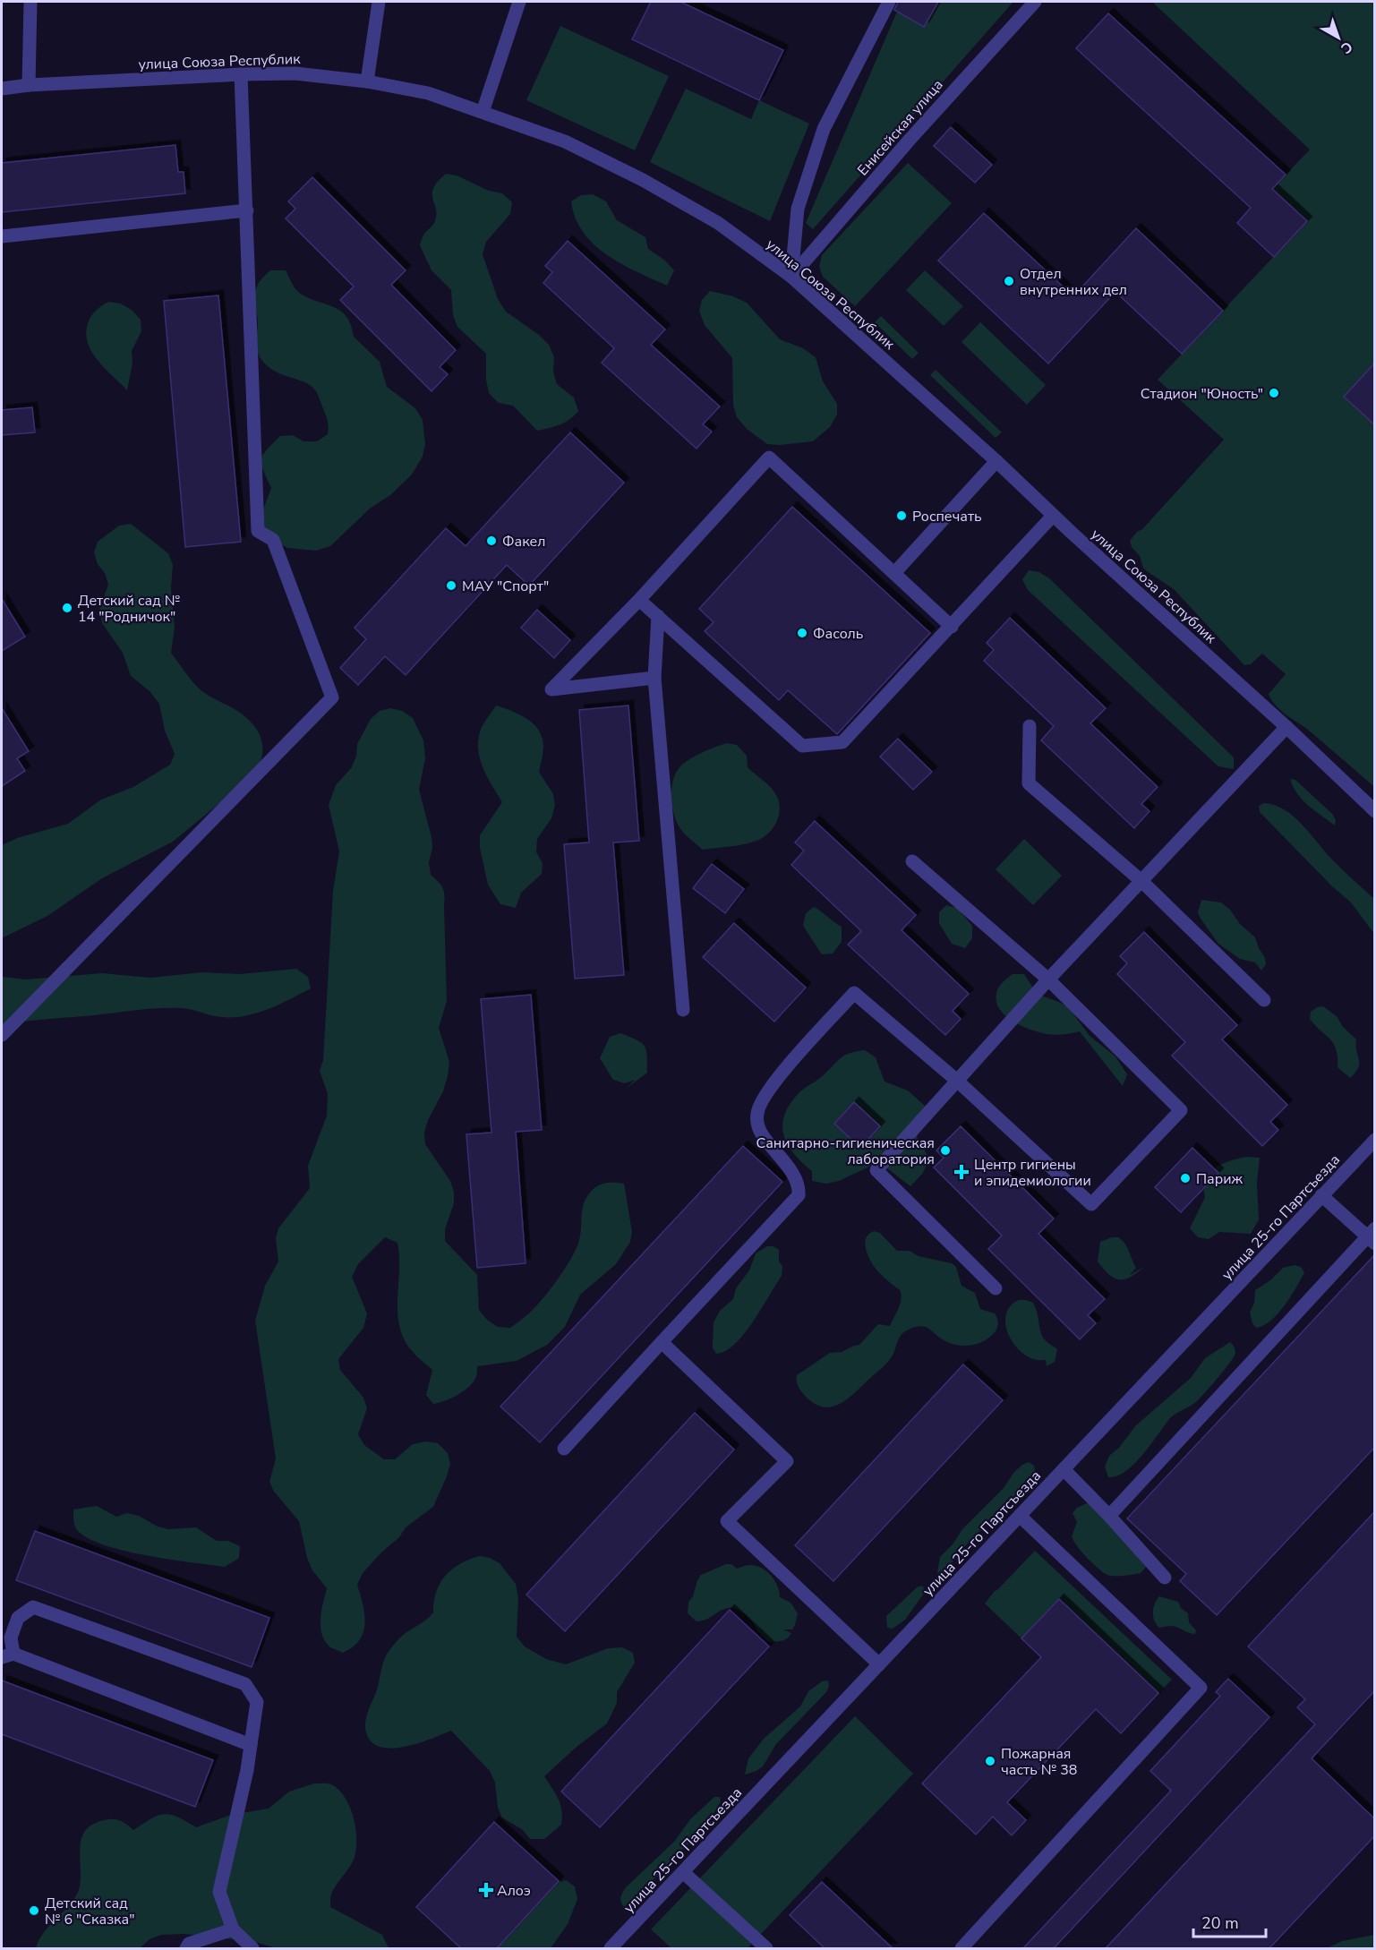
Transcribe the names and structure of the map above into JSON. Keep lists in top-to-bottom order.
{
  "streets": {
    "street": ["улица Союза Республик", "Енисейская улица", "улица 25-го Партсъезда"]
  },
  "crossings": [
    ["улица Союза Республик", "Енисейская улица"]
  ],
  "places": {
    "other": [
      "Отдел внутренних дел",
      "Стадион \"Юность\"",
      "Роспечать",
      "Факел",
      "МАУ \"Спорт\"",
      "Детский сад № 14 \"Родничок\"",
      "Фасоль",
      "Санитарно-гигиеническая лаборатория",
      "Париж",
      "Пожарная часть № 38",
      "Детский сад № 6 \"Сказка\""
    ],
    "health": ["Центр гигиены и эпидемиологии", "Алоэ"]
  },
  "scale_bar": "20 m",
  "north": "bottom right"
}
